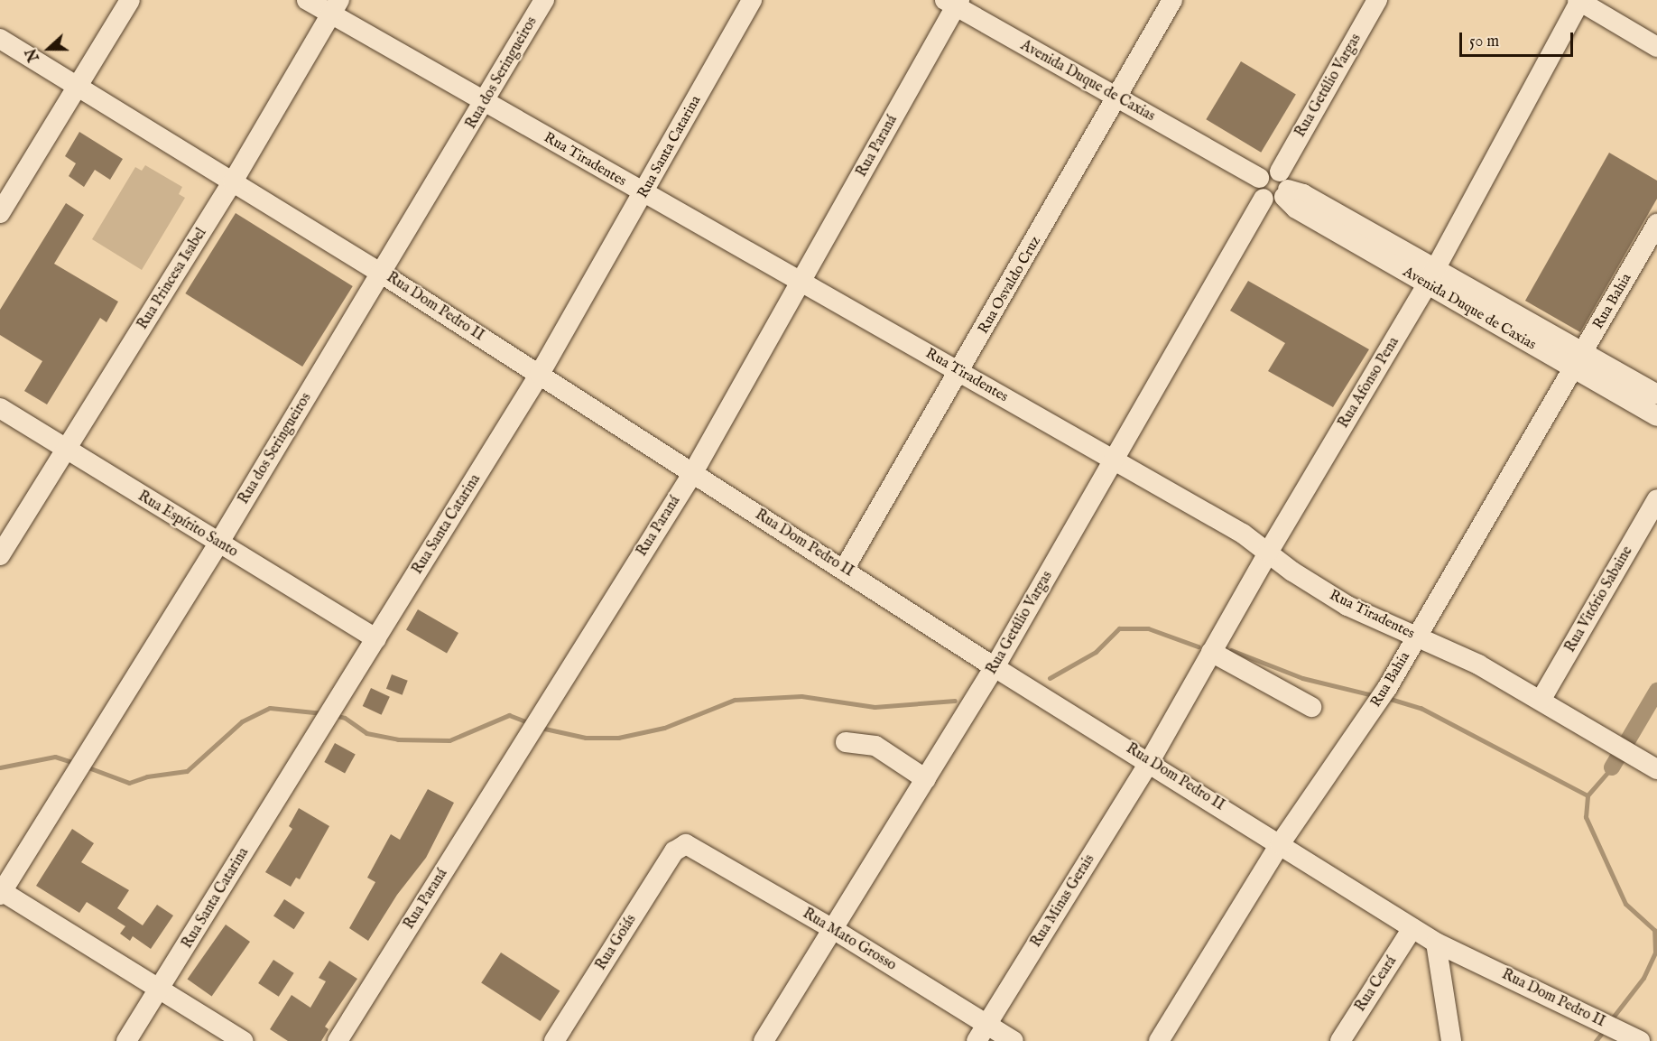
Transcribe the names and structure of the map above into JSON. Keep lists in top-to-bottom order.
{
  "streets": {
    "street": [
      "Rua dos Seringueiros",
      "Avenida Duque de Caxias",
      "Rua Getúlio Vargas",
      "Rua Paraná",
      "Rua Santa Catarina",
      "Rua Tiradentes",
      "Rua Princesa Isabel",
      "Rua Osvaldo Cruz",
      "Rua Bahia",
      "Rua Dom Pedro II",
      "Rua Afonso Pena",
      "Rua Espírito Santo",
      "Rua Vitório Sabaine",
      "Rua Minas Gerais",
      "Rua Mato Grosso",
      "Rua Goiás",
      "Rua Ceará"
    ]
  },
  "crossings": [
    ["Rua dos Seringueiros", "Rua Tiradentes"],
    ["Rua dos Seringueiros", "Rua Dom Pedro II"],
    ["Rua dos Seringueiros", "Rua Espírito Santo"],
    ["Avenida Duque de Caxias", "Rua Getúlio Vargas"],
    ["Avenida Duque de Caxias", "Rua Paraná"],
    ["Avenida Duque de Caxias", "Rua Osvaldo Cruz"],
    ["Avenida Duque de Caxias", "Rua Bahia"],
    ["Avenida Duque de Caxias", "Rua Afonso Pena"],
    ["Rua Getúlio Vargas", "Rua Tiradentes"],
    ["Rua Getúlio Vargas", "Rua Dom Pedro II"],
    ["Rua Getúlio Vargas", "Rua Mato Grosso"],
    ["Rua Paraná", "Rua Tiradentes"],
    ["Rua Paraná", "Rua Dom Pedro II"],
    ["Rua Santa Catarina", "Rua Tiradentes"],
    ["Rua Santa Catarina", "Rua Dom Pedro II"],
    ["Rua Santa Catarina", "Rua Espírito Santo"],
    ["Rua Tiradentes", "Rua Princesa Isabel"],
    ["Rua Tiradentes", "Rua Osvaldo Cruz"],
    ["Rua Tiradentes", "Rua Bahia"],
    ["Rua Tiradentes", "Rua Afonso Pena"],
    ["Rua Tiradentes", "Rua Vitório Sabaine"],
    ["Rua Princesa Isabel", "Rua Dom Pedro II"],
    ["Rua Princesa Isabel", "Rua Espírito Santo"],
    ["Rua Osvaldo Cruz", "Rua Dom Pedro II"],
    ["Rua Bahia", "Rua Dom Pedro II"],
    ["Rua Dom Pedro II", "Rua Afonso Pena"],
    ["Rua Dom Pedro II", "Rua Minas Gerais"],
    ["Rua Dom Pedro II", "Rua Ceará"],
    ["Rua Afonso Pena", "Rua Minas Gerais"],
    ["Rua Minas Gerais", "Rua Mato Grosso"],
    ["Rua Mato Grosso", "Rua Goiás"]
  ],
  "scale_bar": "50 m",
  "north": "left"
}
